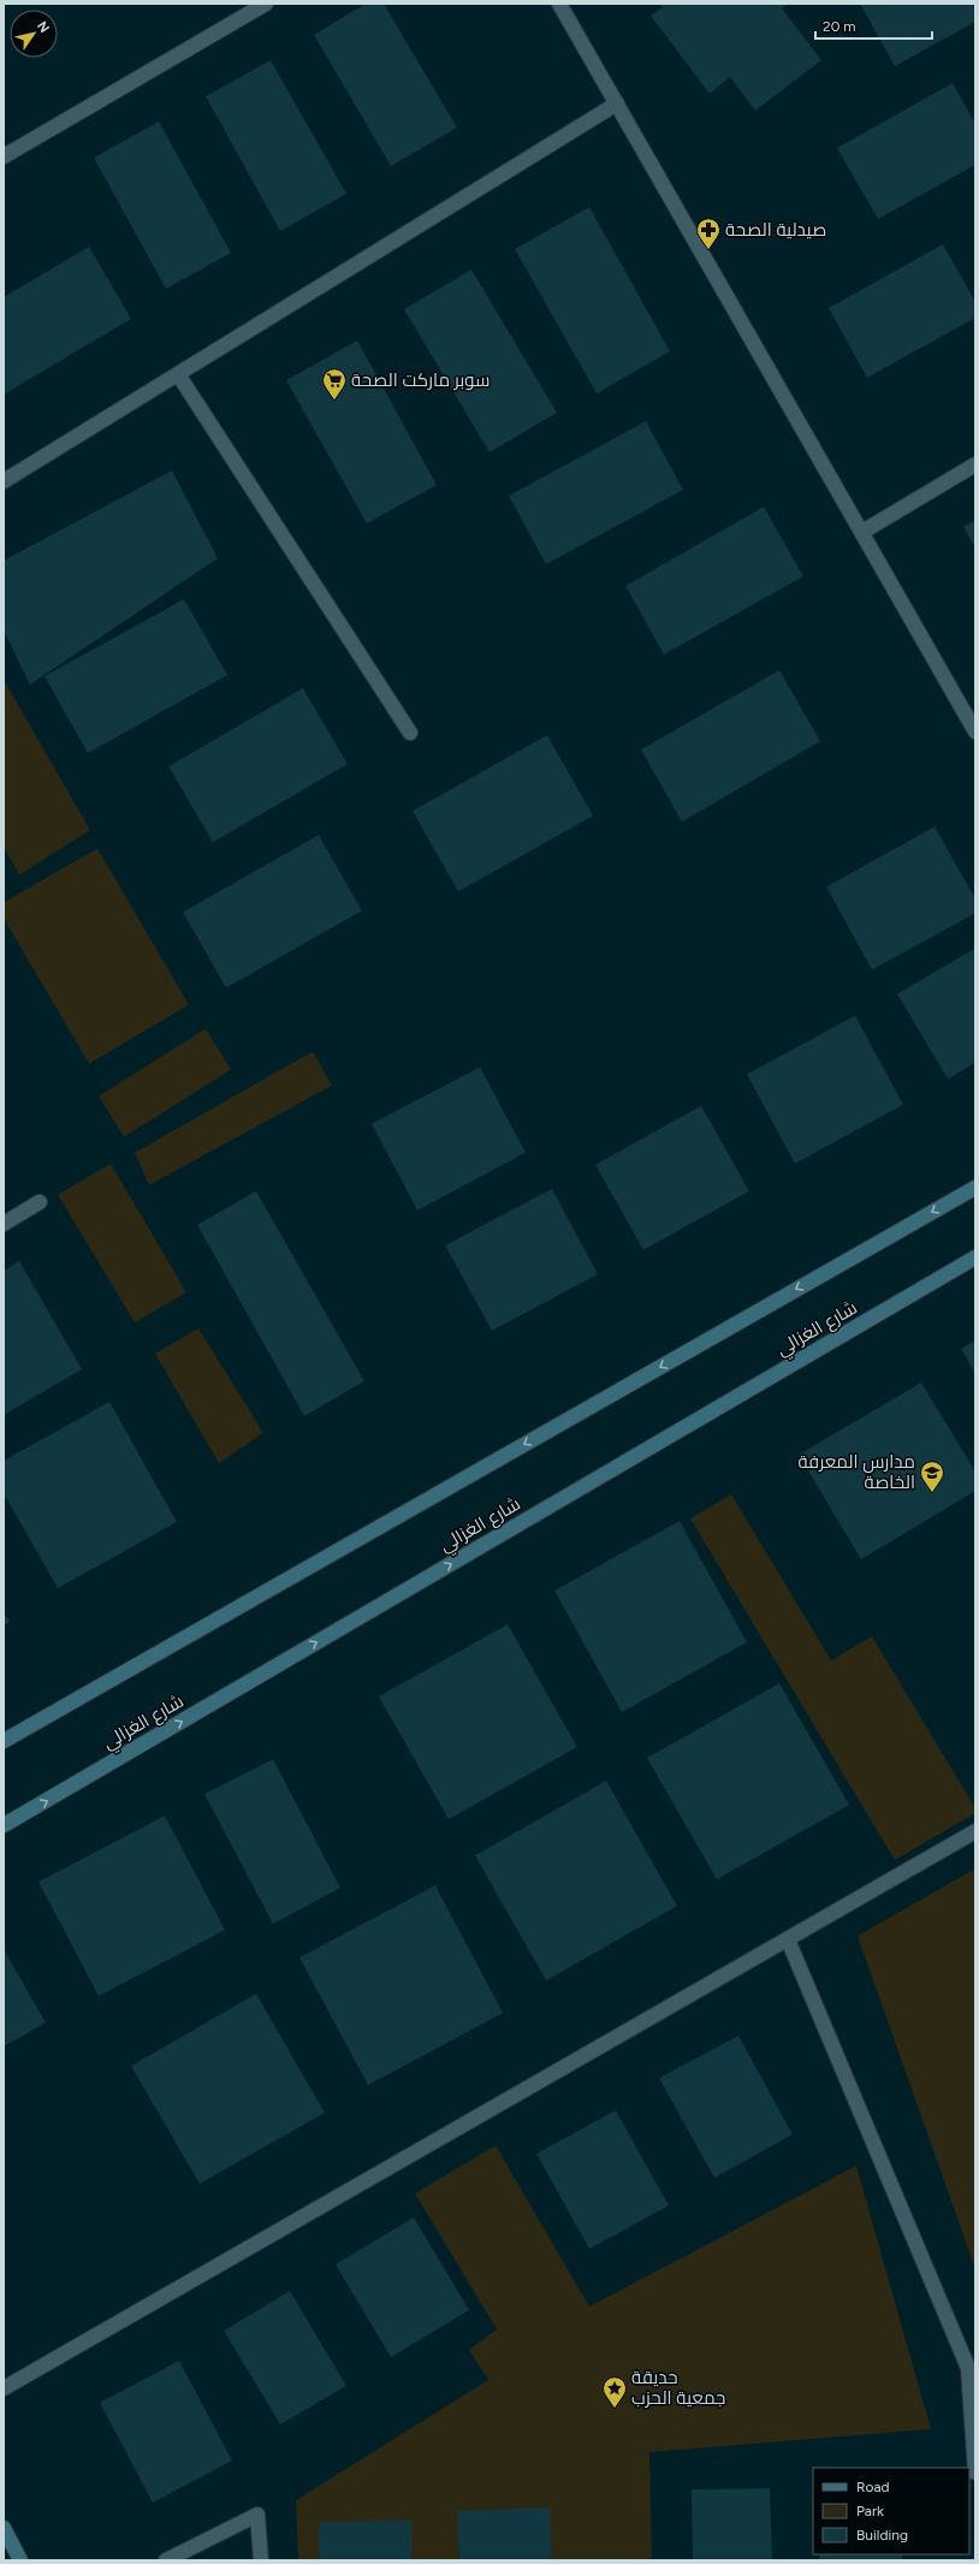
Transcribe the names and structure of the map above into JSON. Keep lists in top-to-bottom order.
{
  "streets": {
    "main road": ["شارع الغزالي"]
  },
  "places": {
    "pharmacy": ["صيدلية الصحة"],
    "supermarket": ["سوبر ماركت الصحة"],
    "school or university": ["مدارس المعرفة الخاصة"],
    "place": ["حديقة جمعية الحزب"]
  },
  "legend": ["Road", "Park", "Building"],
  "scale_bar": "20 m",
  "north": "top right"
}
